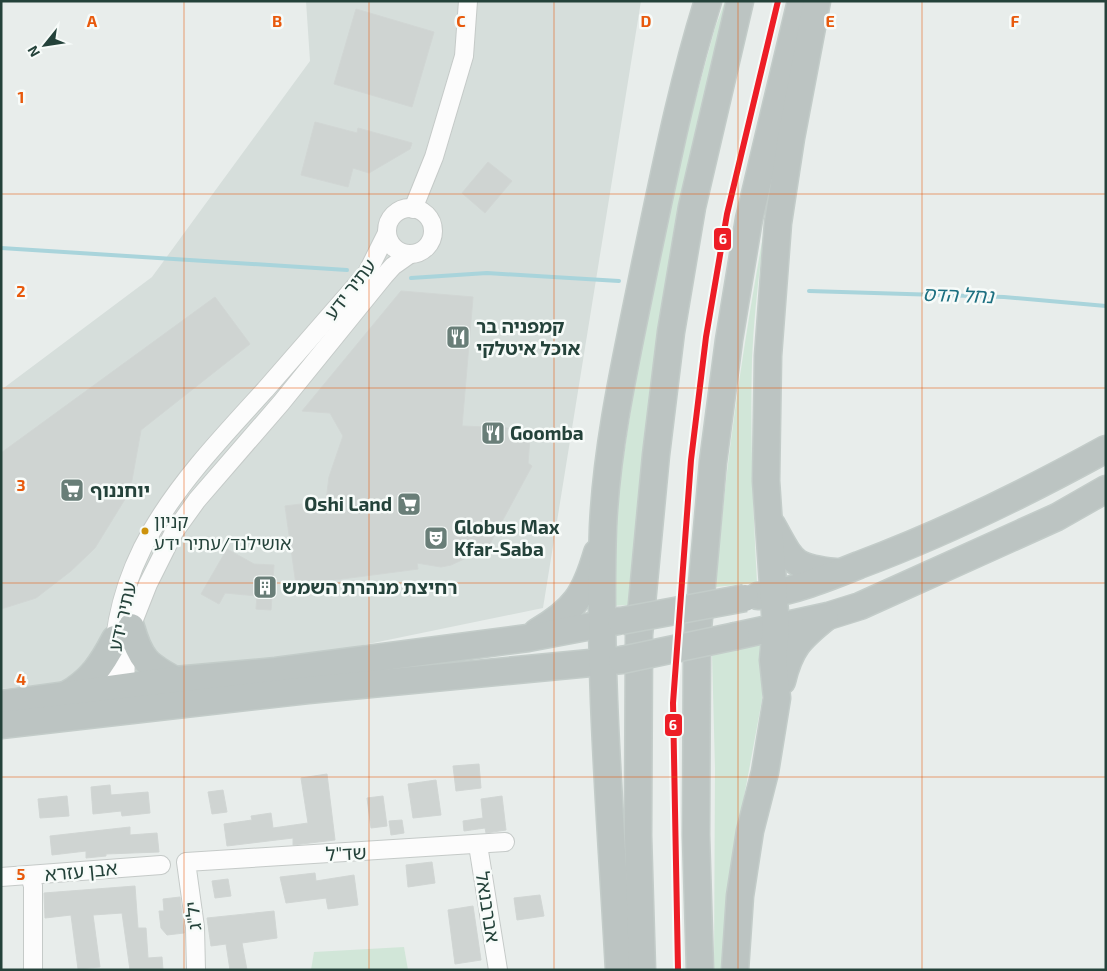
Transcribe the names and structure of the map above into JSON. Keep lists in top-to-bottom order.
{
  "streets": {
    "street": [
      "עתיר ידע",
      "שד\"ל",
      "אבן עזרא",
      "אברבנאל",
      "יל\"ג"
    ]
  },
  "crossings": [
    ["שד\"ל", "אברבנאל"],
    ["שד\"ל", "יל\"ג"]
  ],
  "water": ["נחל הדס"],
  "places": {
    "restaurant": ["קמפניה בר אוכל איטלקי", "Goomba"],
    "supermarket": ["יוחננוף", "Oshi Land"],
    "other": ["קניון אושילנד/עתיר ידע"],
    "theatre": ["Globus Max Kfar-Saba"],
    "building": ["רחיצת מנהרת השמש"]
  },
  "lines": ["transit line 6"],
  "north": "bottom left",
  "grid": {
    "columns": [
      "A",
      "B",
      "C",
      "D",
      "E",
      "F"
    ],
    "rows": [
      "1",
      "2",
      "3",
      "4",
      "5"
    ]
  }
}
